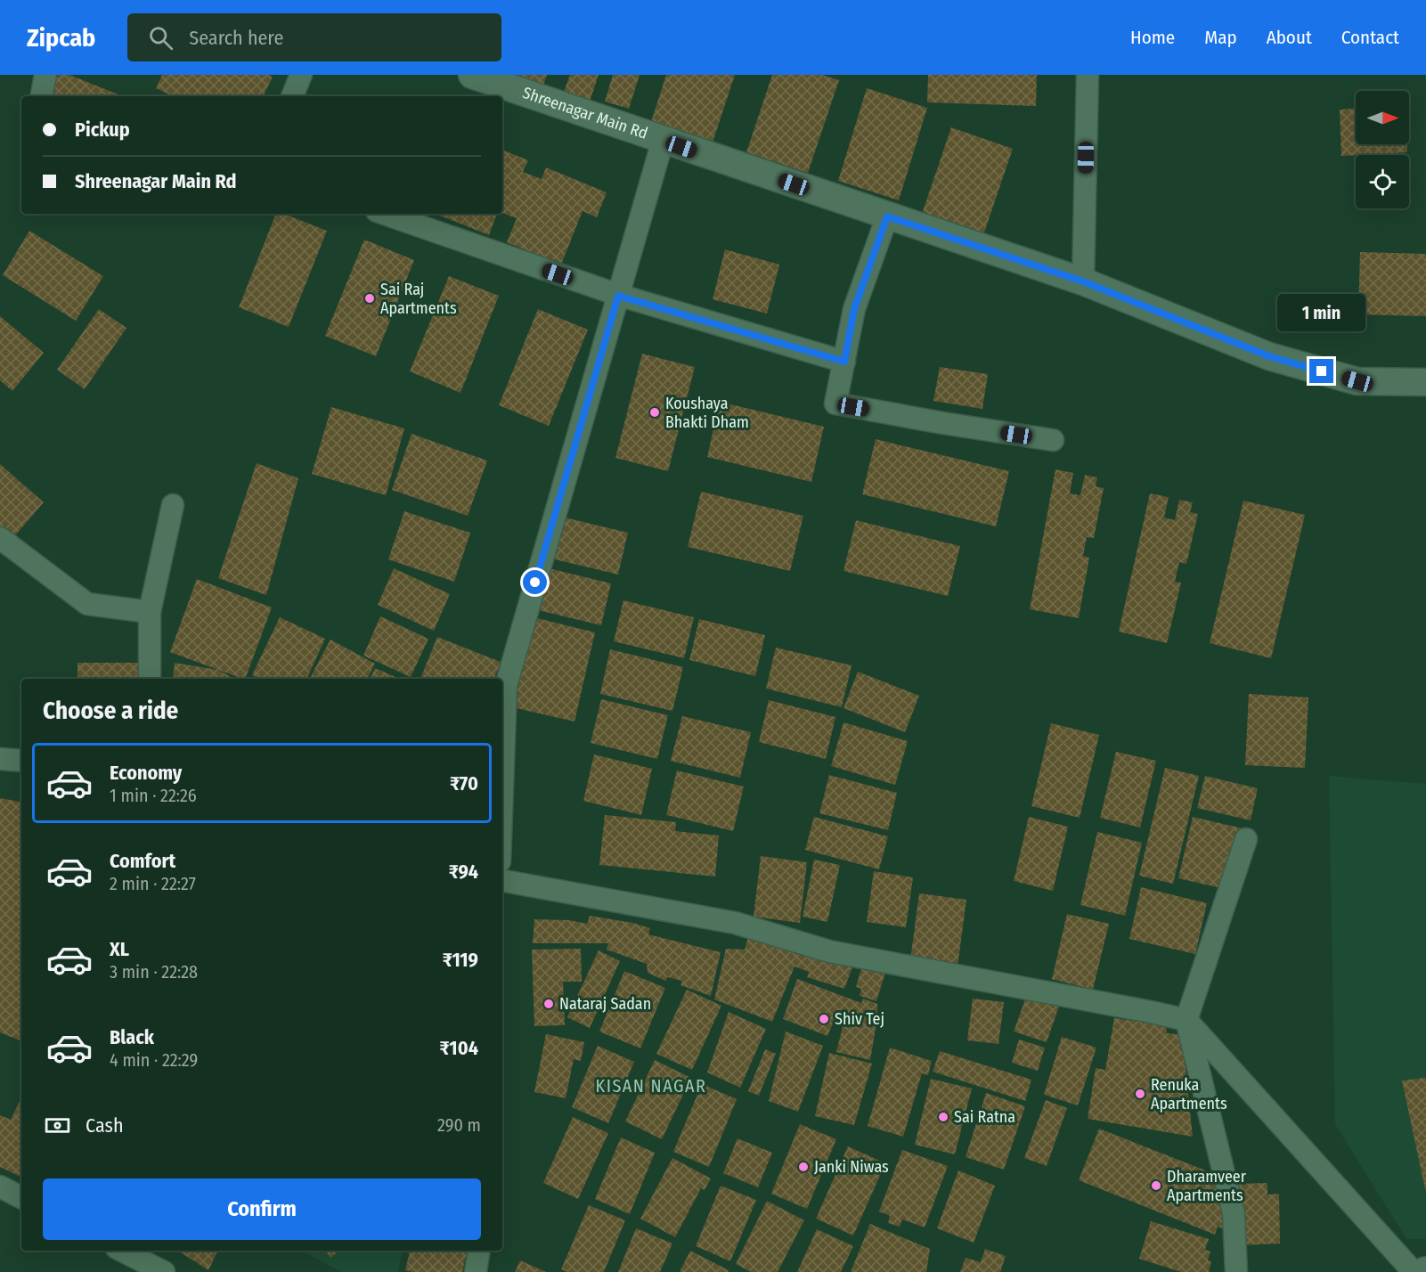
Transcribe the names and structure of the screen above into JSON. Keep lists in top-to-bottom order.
{
  "streets": {
    "street": ["Shreenagar Main Rd"]
  },
  "districts": ["KISAN NAGAR"],
  "places": [
    "Sai Raj Apartments",
    "Koushaya Bhakti Dham",
    "Nataraj Sadan",
    "Shiv Tej",
    "Renuka Apartments",
    "Sai Ratna",
    "Janki Niwas",
    "Dharamveer Apartments"
  ],
  "north": "right",
  "page": {
    "header": "Zipcab",
    "search": "Search here",
    "nav": [
      "Home",
      "Map",
      "About",
      "Contact"
    ],
    "banner": ["Pickup", "Shreenagar Main Rd"],
    "bubble": "1 min",
    "heading": "Choose a ride",
    "list": [
      {
        "name": "Economy",
        "note": "1 min · 22:26",
        "value": "₹70"
      },
      {
        "name": "Comfort",
        "note": "2 min · 22:27",
        "value": "₹94"
      },
      {
        "name": "XL",
        "note": "3 min · 22:28",
        "value": "₹119"
      },
      {
        "name": "Black",
        "note": "4 min · 22:29",
        "value": "₹104"
      }
    ],
    "pay": ["Cash", "290 m"],
    "buttons": "Confirm"
  }
}
